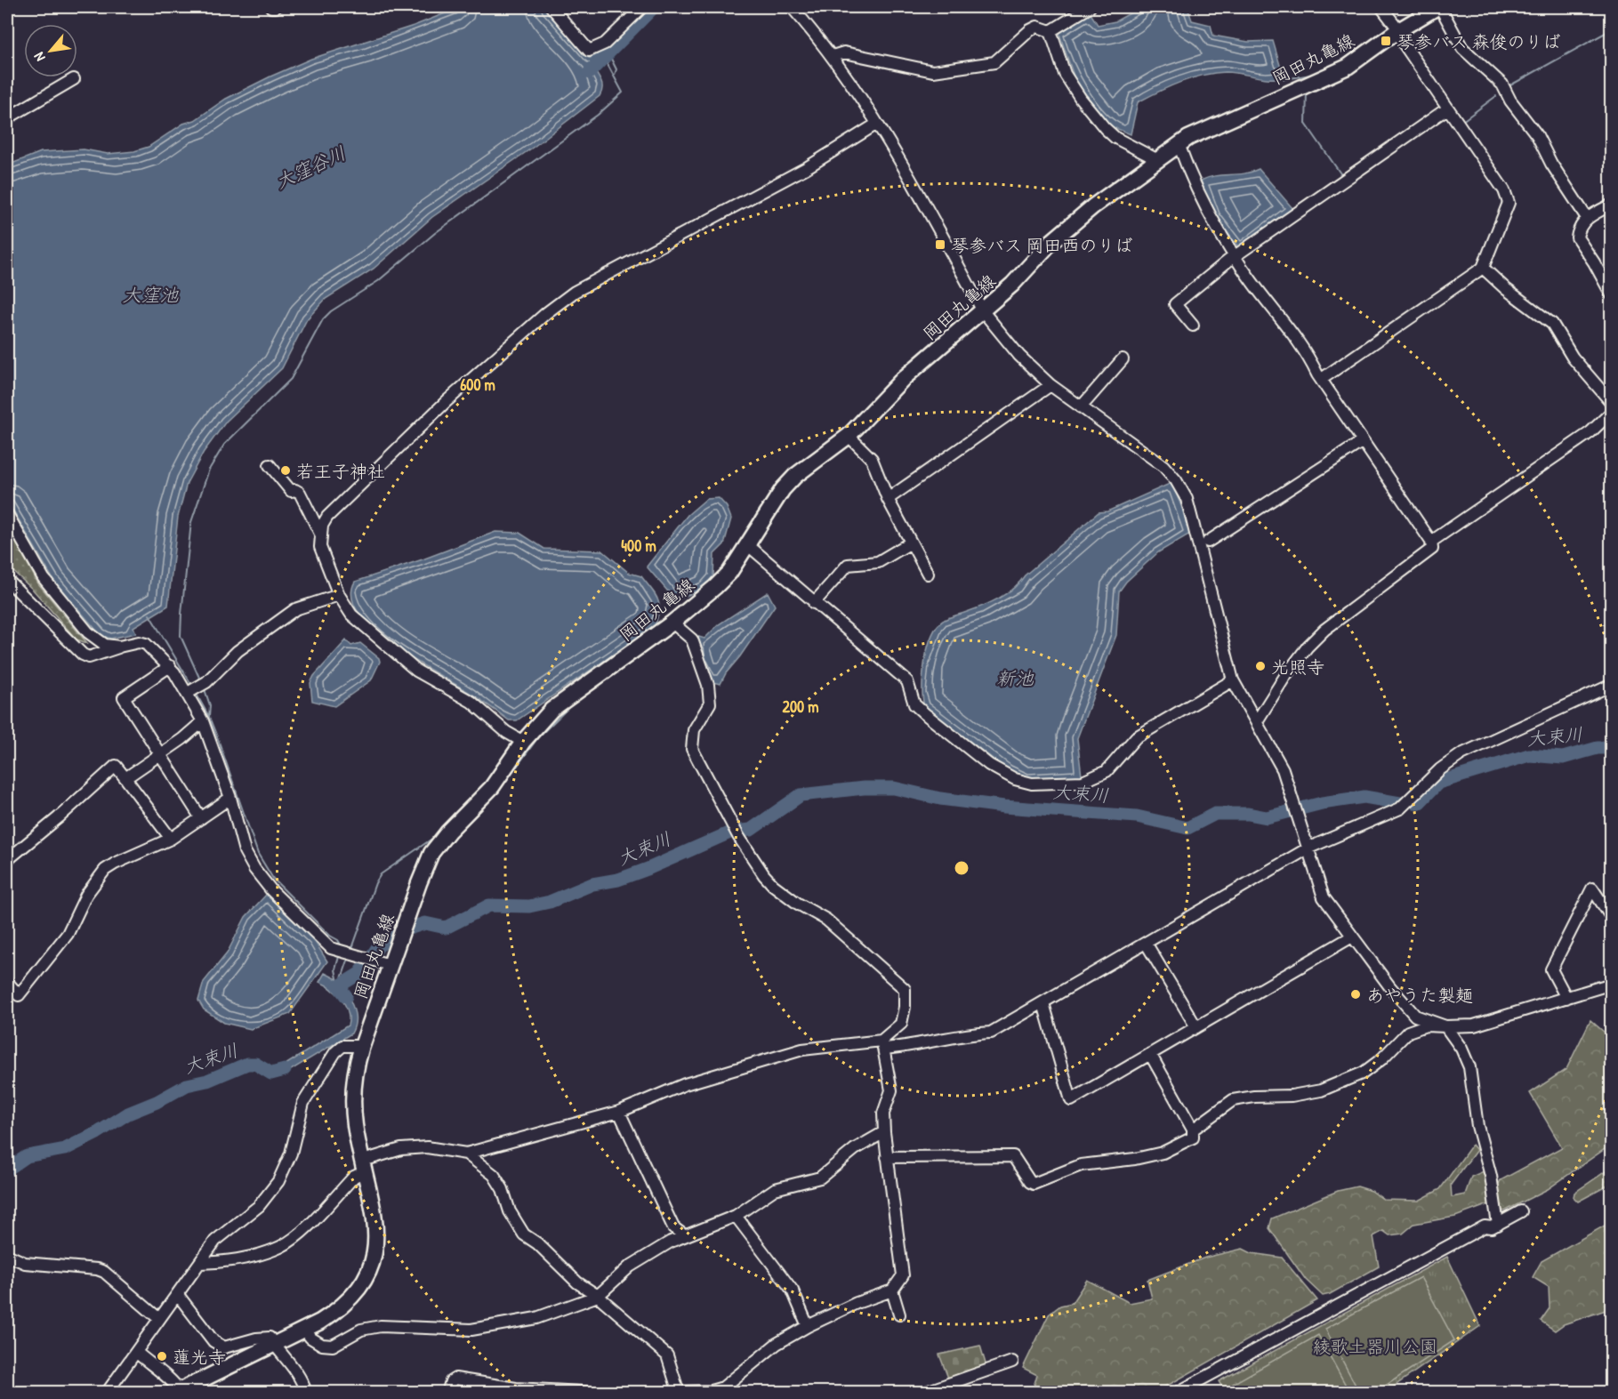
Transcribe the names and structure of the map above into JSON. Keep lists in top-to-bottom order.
{
  "streets": {
    "main road": ["岡田丸亀線"]
  },
  "water": [
    "大窪谷川",
    "大窪池",
    "新池",
    "大束川"
  ],
  "parks": ["綾歌土器川公園"],
  "places": {
    "transit": ["琴参バス 森俊のりば", "琴参バス 岡田西のりば"],
    "other": [
      "若王子神社",
      "光照寺",
      "あやうた製麺",
      "蓮光寺"
    ]
  },
  "north": "bottom left",
  "rings": ["600 m", "400 m", "200 m"]
}
